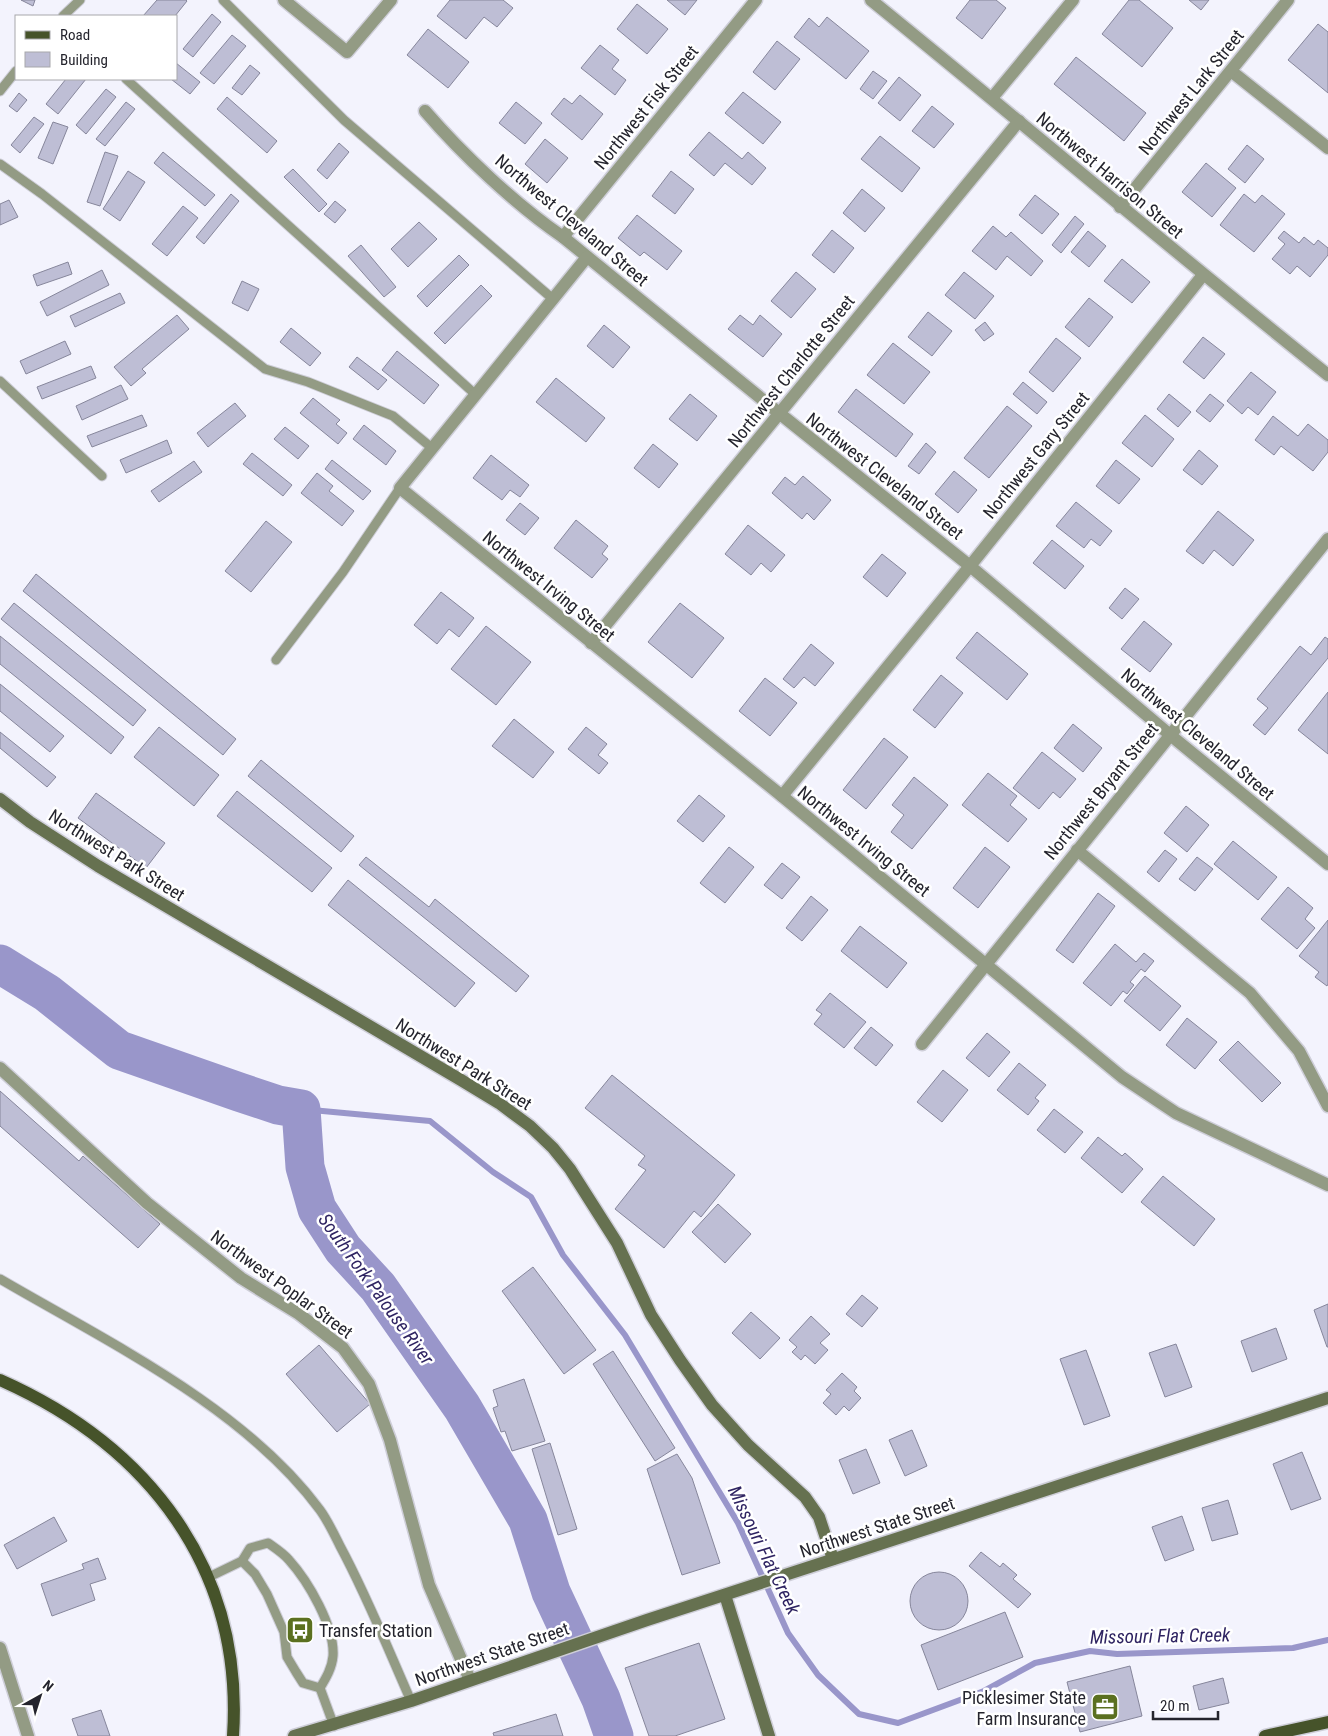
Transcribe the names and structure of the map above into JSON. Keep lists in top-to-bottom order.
{
  "streets": {
    "street": [
      "Northwest Lark Street",
      "Northwest Fisk Street",
      "Northwest Harrison Street",
      "Northwest Cleveland Street",
      "Northwest Charlotte Street",
      "Northwest Gary Street",
      "Northwest Irving Street",
      "Northwest Bryant Street",
      "Northwest Park Street",
      "Northwest Poplar Street",
      "Northwest State Street"
    ]
  },
  "crossings": [
    ["Northwest Lark Street", "Northwest Harrison Street"],
    ["Northwest Fisk Street", "Northwest Cleveland Street"],
    ["Northwest Harrison Street", "Northwest Charlotte Street"],
    ["Northwest Harrison Street", "Northwest Gary Street"],
    ["Northwest Cleveland Street", "Northwest Charlotte Street"],
    ["Northwest Cleveland Street", "Northwest Gary Street"],
    ["Northwest Cleveland Street", "Northwest Bryant Street"],
    ["Northwest Charlotte Street", "Northwest Irving Street"],
    ["Northwest Gary Street", "Northwest Irving Street"],
    ["Northwest Irving Street", "Northwest Bryant Street"],
    ["Northwest Park Street", "Northwest State Street"],
    ["Northwest Poplar Street", "Northwest State Street"]
  ],
  "water": ["South Fork Palouse River", "Missouri Flat Creek"],
  "places": {
    "bus stop": ["Transfer Station"],
    "office": ["Picklesimer State Farm Insurance"]
  },
  "legend": ["Road", "Building"],
  "scale_bar": "20 m",
  "north": "top right"
}
